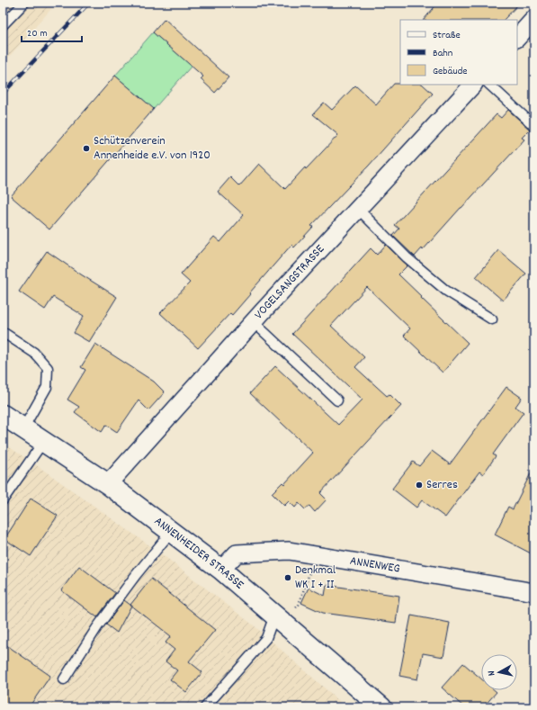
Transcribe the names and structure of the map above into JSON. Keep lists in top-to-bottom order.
{
  "streets": {
    "street": ["VOGELSANGSTRASSE", "ANNENHEIDER STRASSE", "ANNENWEG"]
  },
  "crossings": [
    ["VOGELSANGSTRASSE", "ANNENHEIDER STRASSE"],
    ["ANNENHEIDER STRASSE", "ANNENWEG"]
  ],
  "places": ["Schützenverein Annenheide e.V. von 1920", "Serres", "Denkmal WK I + II"],
  "legend": ["Straße", "Bahn", "Gebäude"],
  "scale_bar": "20 m",
  "north": "left"
}
